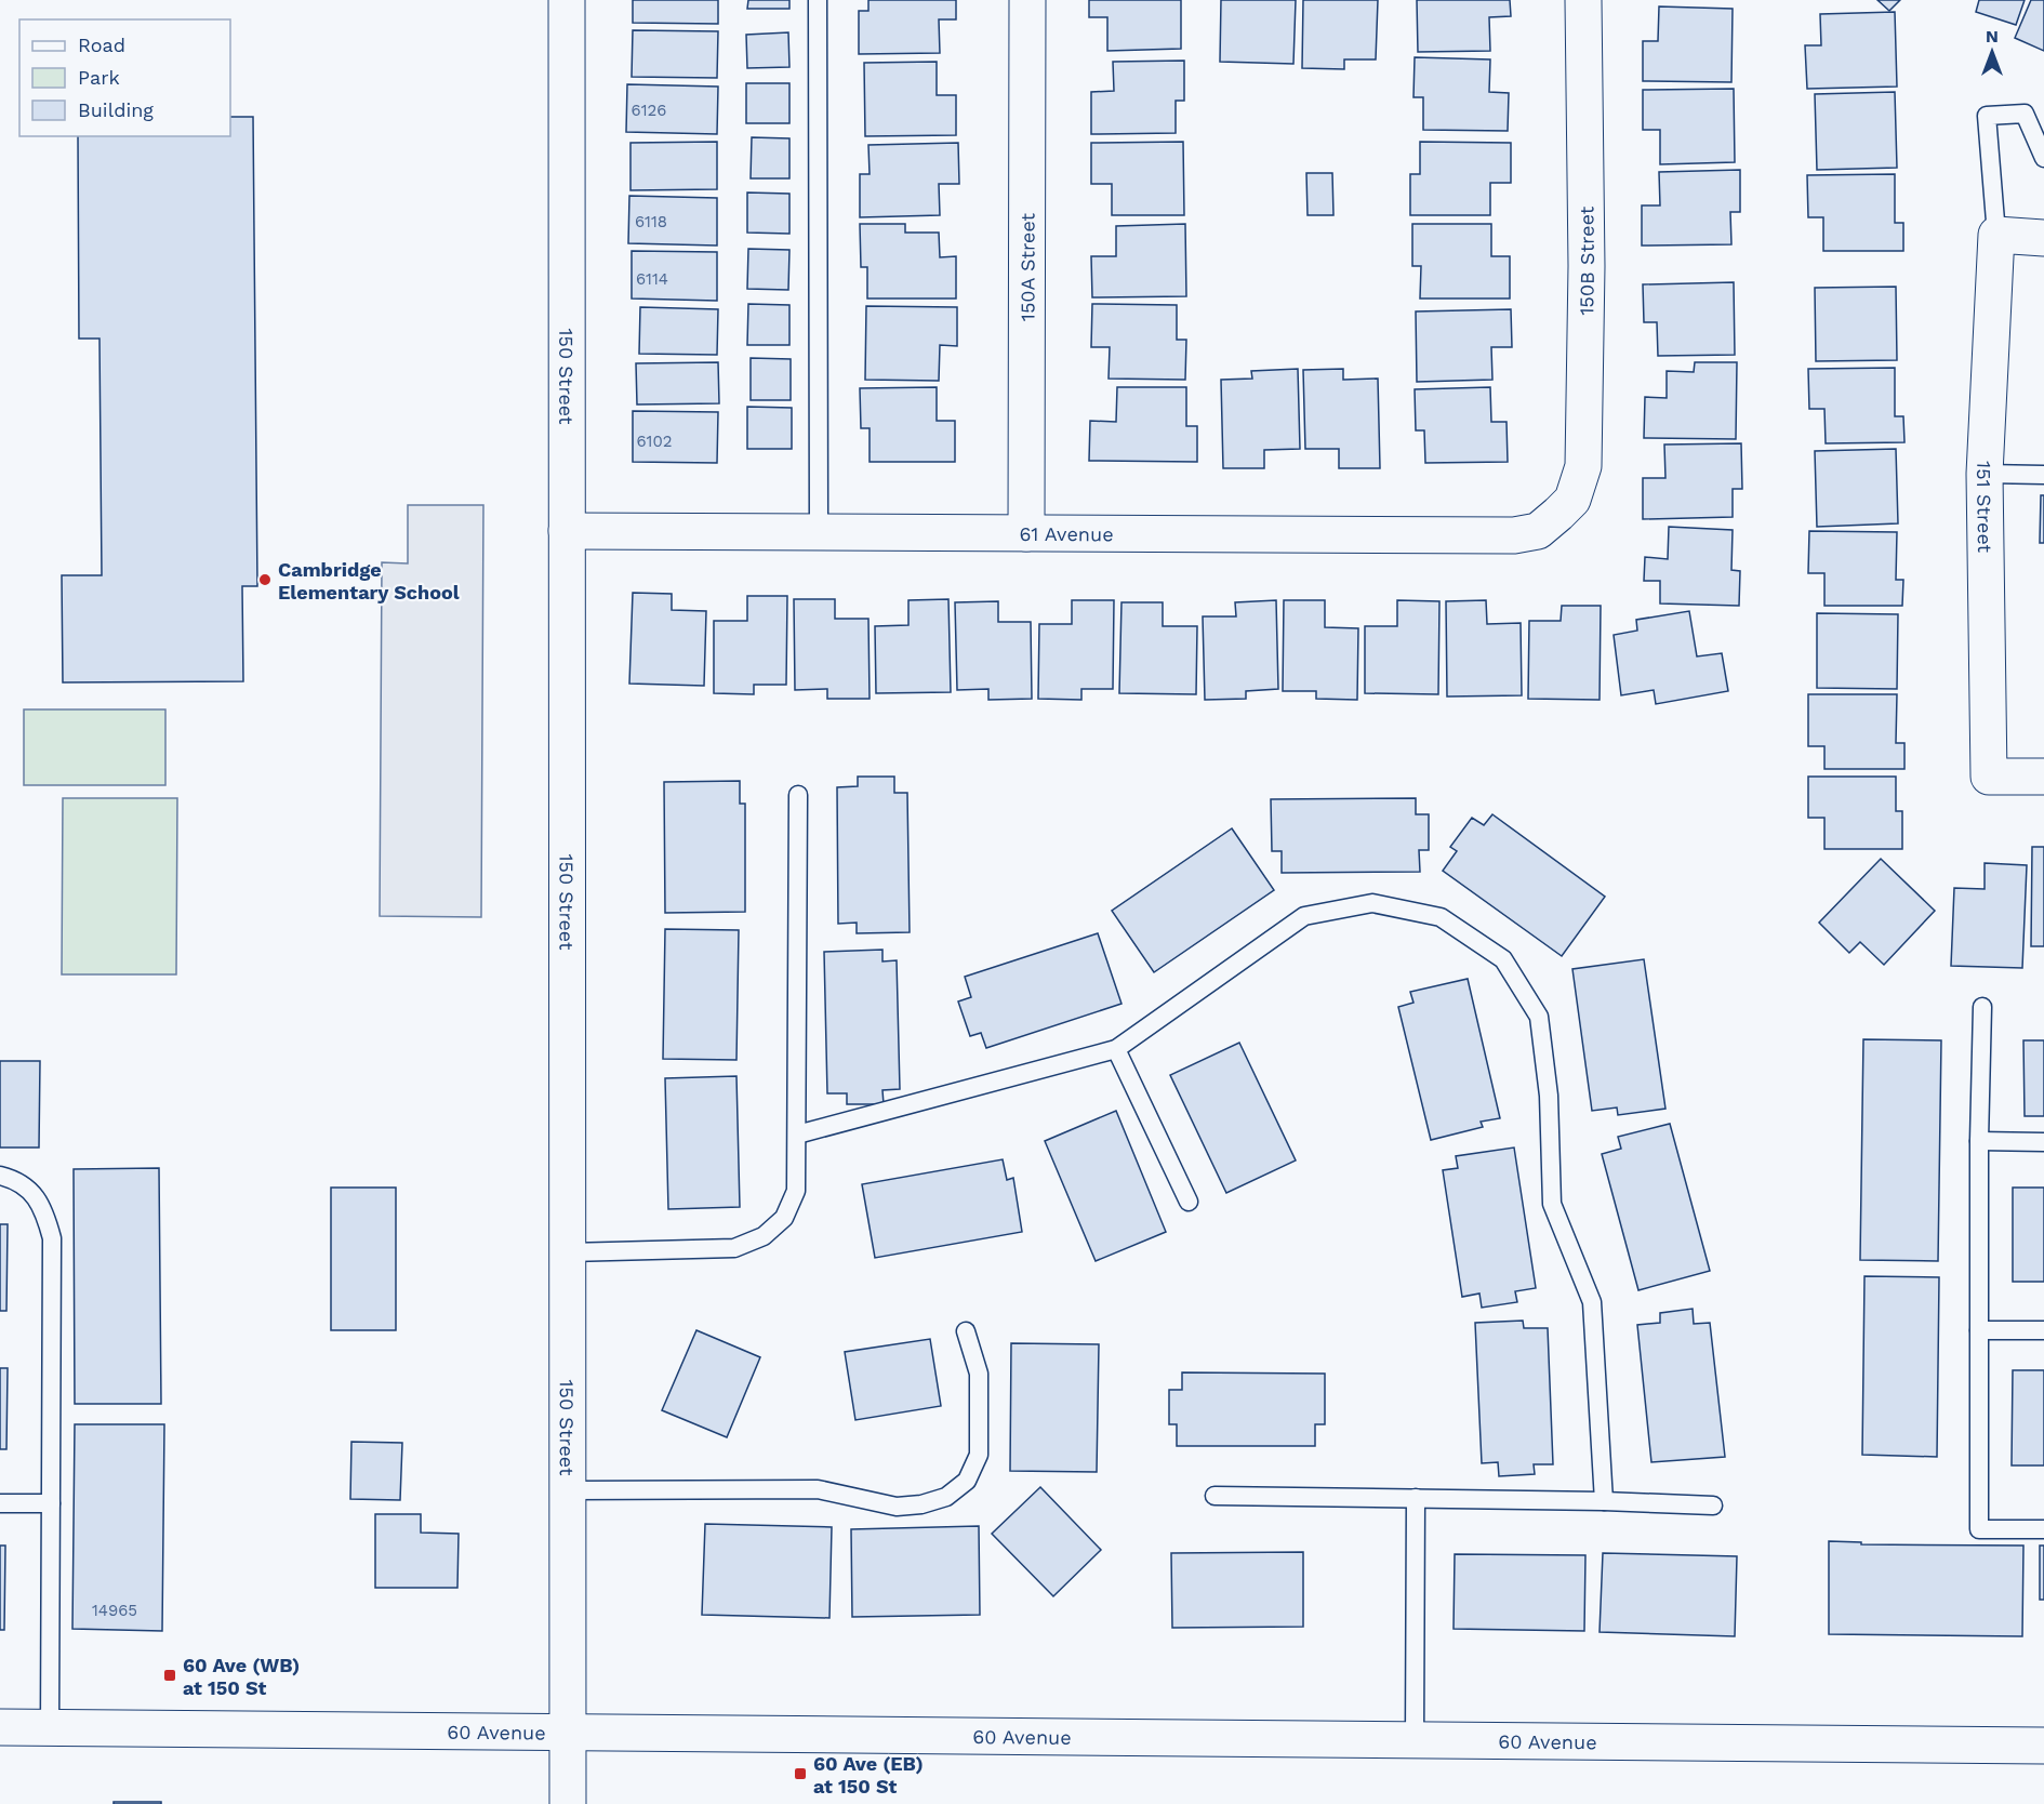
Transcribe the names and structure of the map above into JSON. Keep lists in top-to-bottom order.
{
  "streets": {
    "street": [
      "150B Street",
      "150A Street",
      "150 Street",
      "151 Street",
      "61 Avenue",
      "60 Avenue"
    ]
  },
  "crossings": [
    ["150B Street", "61 Avenue"],
    ["150A Street", "61 Avenue"],
    ["150 Street", "61 Avenue"],
    ["150 Street", "60 Avenue"]
  ],
  "places": {
    "other": ["Cambridge Elementary School"],
    "transit": ["60 Ave (WB) at 150 St", "60 Ave (EB) at 150 St"]
  },
  "house_numbers": [
    "6126",
    "6118",
    "6114",
    "6102",
    "14965"
  ],
  "legend": ["Road", "Park", "Building"],
  "north": "top"
}
